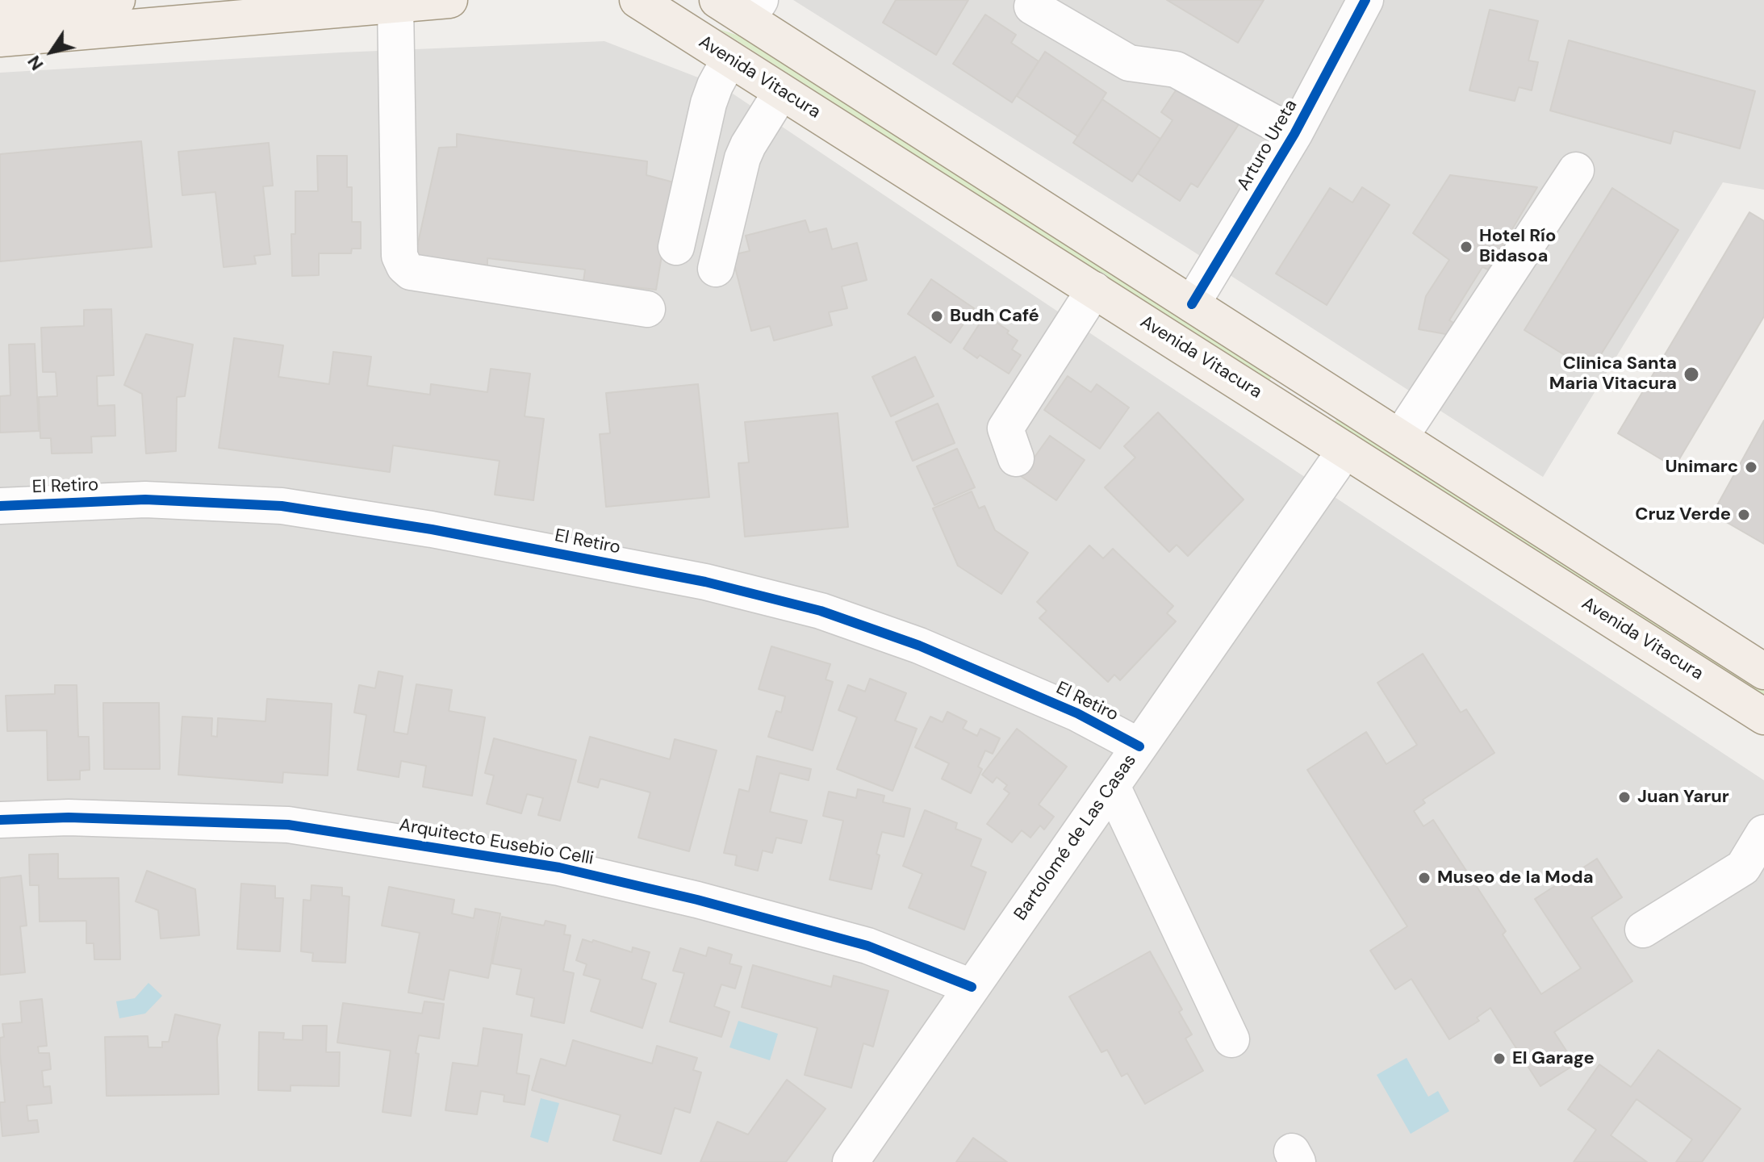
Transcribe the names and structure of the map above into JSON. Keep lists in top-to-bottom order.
{
  "streets": {
    "main road": ["Avenida Vitacura"],
    "street": [
      "Arturo Ureta",
      "El Retiro",
      "Bartolomé de Las Casas",
      "Arquitecto Eusebio Celli"
    ]
  },
  "crossings": [
    ["Avenida Vitacura", "Bartolomé de Las Casas"],
    ["El Retiro", "Bartolomé de Las Casas"],
    ["Bartolomé de Las Casas", "Arquitecto Eusebio Celli"]
  ],
  "places": [
    "Hotel Río Bidasoa",
    "Budh Café",
    "Clinica Santa Maria Vitacura",
    "Unimarc",
    "Cruz Verde",
    "Juan Yarur",
    "Museo de la Moda",
    "El Garage"
  ],
  "north": "bottom left"
}
